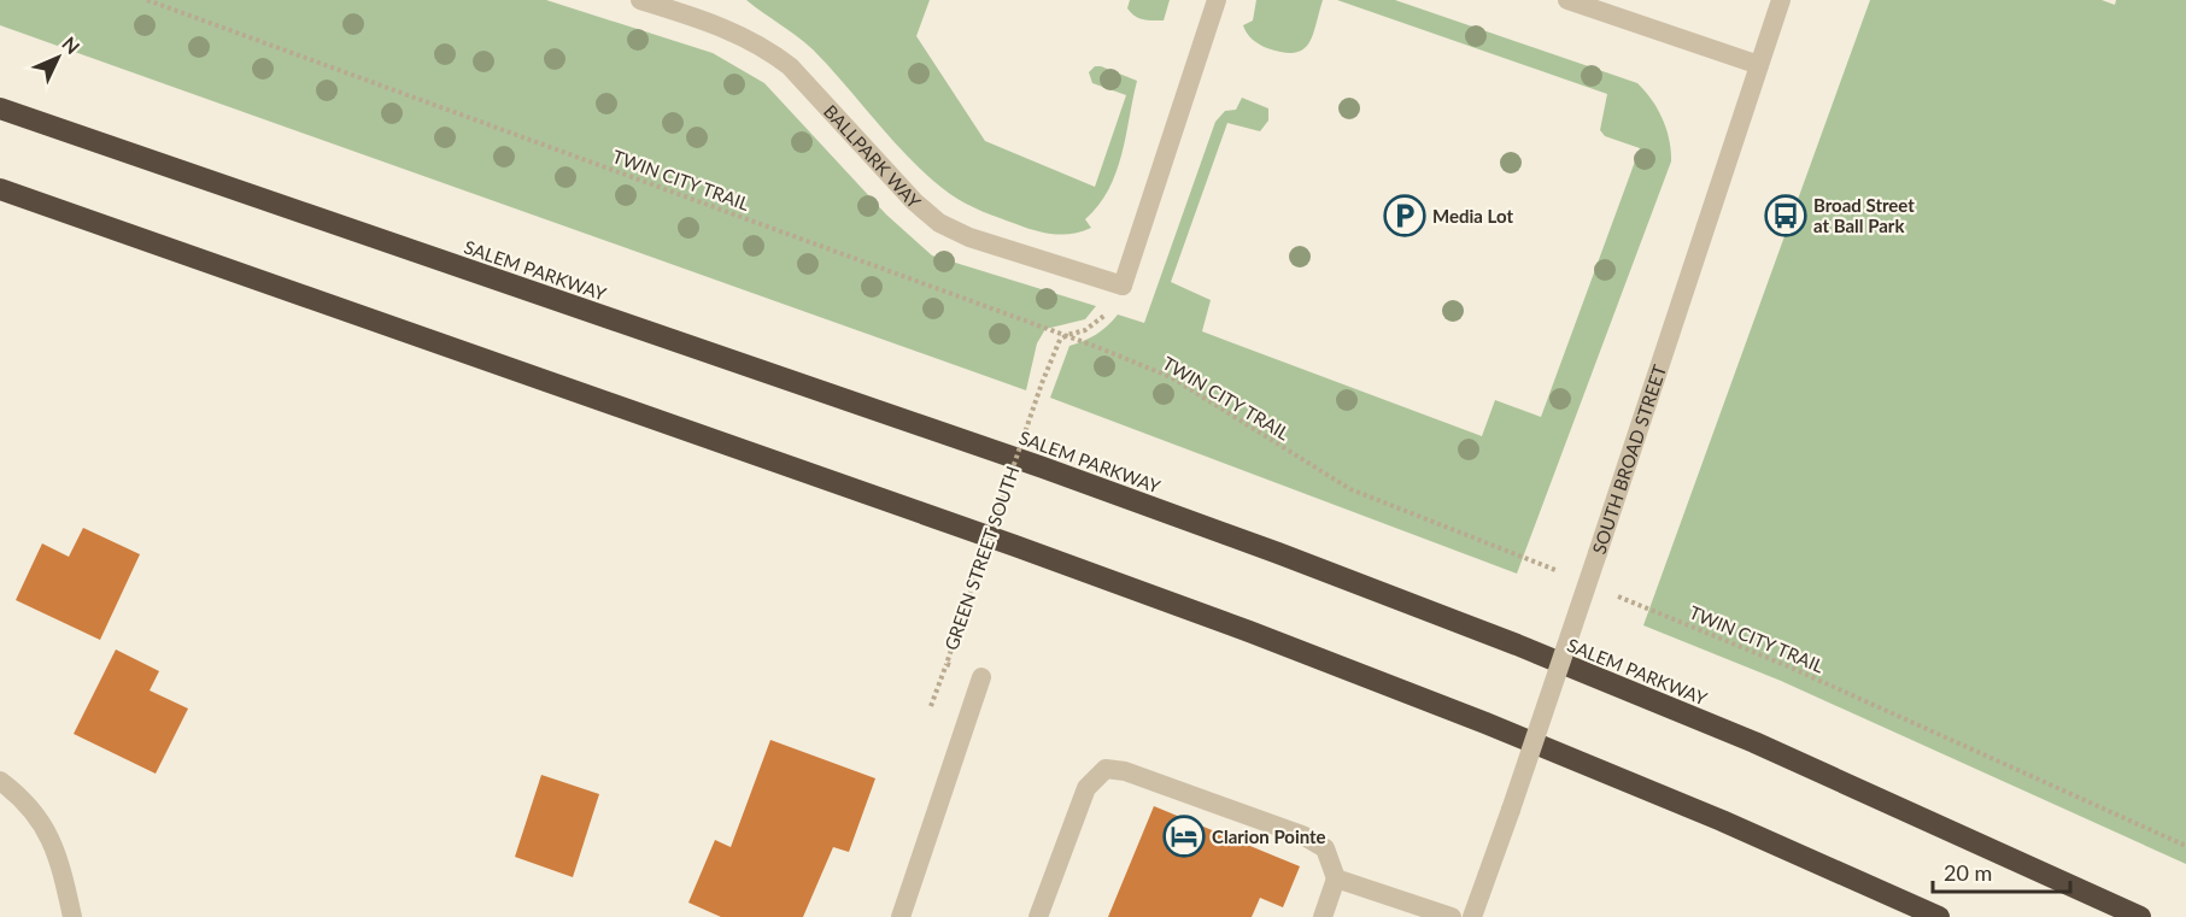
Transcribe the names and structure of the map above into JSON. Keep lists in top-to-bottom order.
{
  "streets": {
    "highway": ["SALEM PARKWAY"],
    "street": ["BALLPARK WAY", "SOUTH BROAD STREET"],
    "path": ["TWIN CITY TRAIL", "GREEN STREET SOUTH"]
  },
  "crossings": [
    ["TWIN CITY TRAIL", "GREEN STREET SOUTH"]
  ],
  "places": {
    "parking": ["Media Lot"],
    "bus stop": ["Broad Street at Ball Park"],
    "hotel": ["Clarion Pointe"]
  },
  "scale_bar": "20 m",
  "north": "top right"
}
